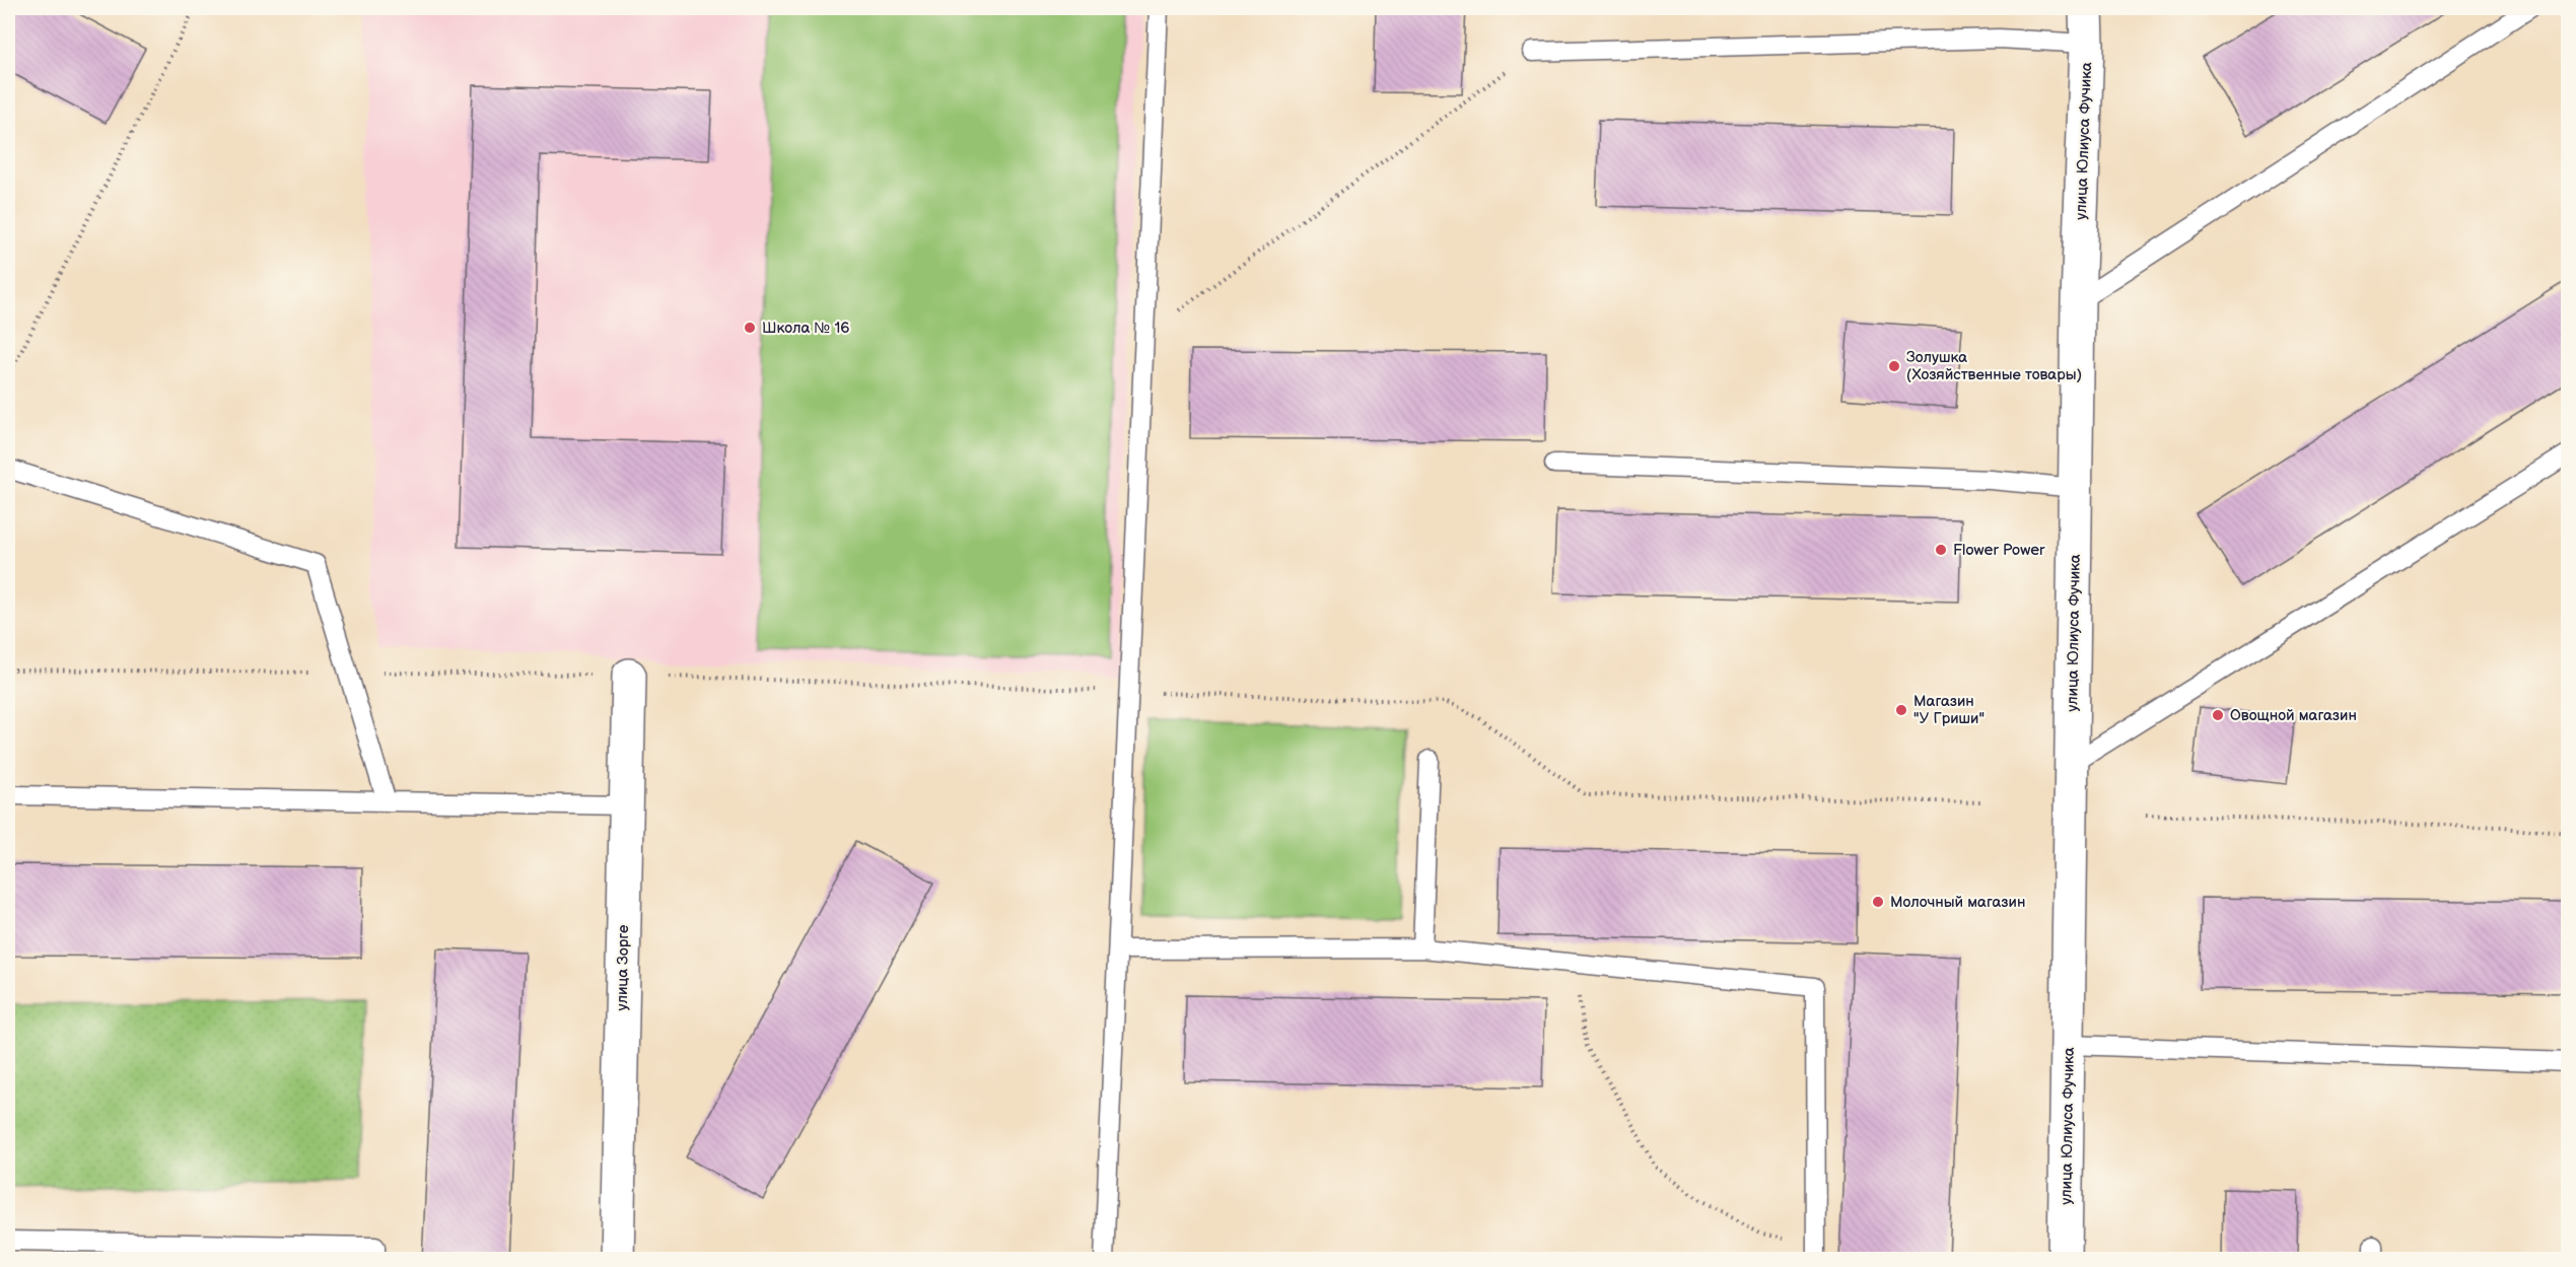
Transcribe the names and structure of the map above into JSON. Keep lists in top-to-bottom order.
{
  "streets": {
    "street": ["улица Юлиуса Фучика", "улица Зорге"]
  },
  "places": [
    "Школа № 16",
    "Золушка (Хозяйственные товары)",
    "Flower Power",
    "Магазин \"У Гриши\"",
    "Овощной магазин",
    "Молочный магазин"
  ]
}
